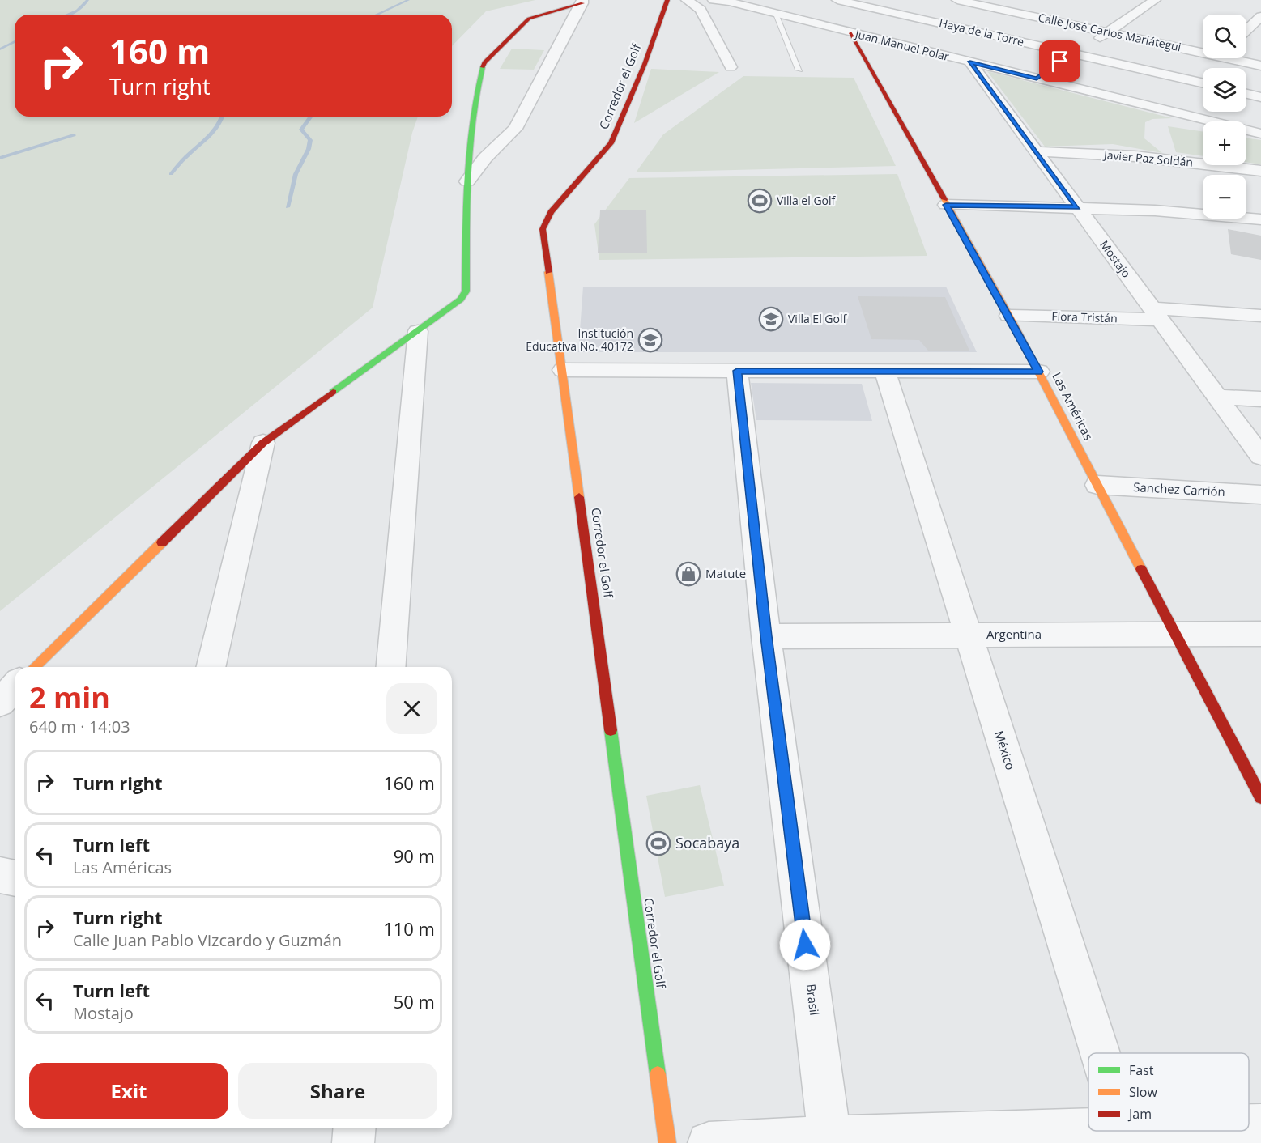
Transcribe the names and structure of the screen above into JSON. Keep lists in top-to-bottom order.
{
  "streets": {
    "street": [
      "Haya de la Torre",
      "Calle José Carlos Mariátegui",
      "Juan Manuel Polar",
      "Corredor el Golf",
      "Javier Paz Soldán",
      "Mostajo",
      "Flora Tristán",
      "Las Américas",
      "Sanchez Carrión",
      "Argentina",
      "México",
      "Brasil"
    ]
  },
  "crossings": [
    ["Juan Manuel Polar", "Mostajo"],
    ["Juan Manuel Polar", "Las Américas"],
    ["Javier Paz Soldán", "Mostajo"],
    ["Mostajo", "Flora Tristán"],
    ["Flora Tristán", "Las Américas"],
    ["Las Américas", "Sanchez Carrión"],
    ["Las Américas", "Argentina"],
    ["Argentina", "México"],
    ["Argentina", "Brasil"]
  ],
  "places": {
    "sports": ["Villa el Golf", "Socabaya"],
    "school or university": ["Villa El Golf", "Institución Educativa No. 40172"],
    "shop": ["Matute"]
  },
  "legend": ["Fast", "Slow", "Jam"],
  "page": {
    "map_buttons": ["+", "−"],
    "turn": ["160 m", "Turn right"],
    "heading": ["2 min", "640 m · 14:03"],
    "list": [
      {
        "name": "Turn right",
        "value": "160 m"
      },
      {
        "name": "Turn left",
        "note": "Las Américas",
        "value": "90 m"
      },
      {
        "name": "Turn right",
        "note": "Calle Juan Pablo Vizcardo y Guzmán",
        "value": "110 m"
      },
      {
        "name": "Turn left",
        "note": "Mostajo",
        "value": "50 m"
      }
    ],
    "buttons": ["Exit", "Share"]
  }
}
